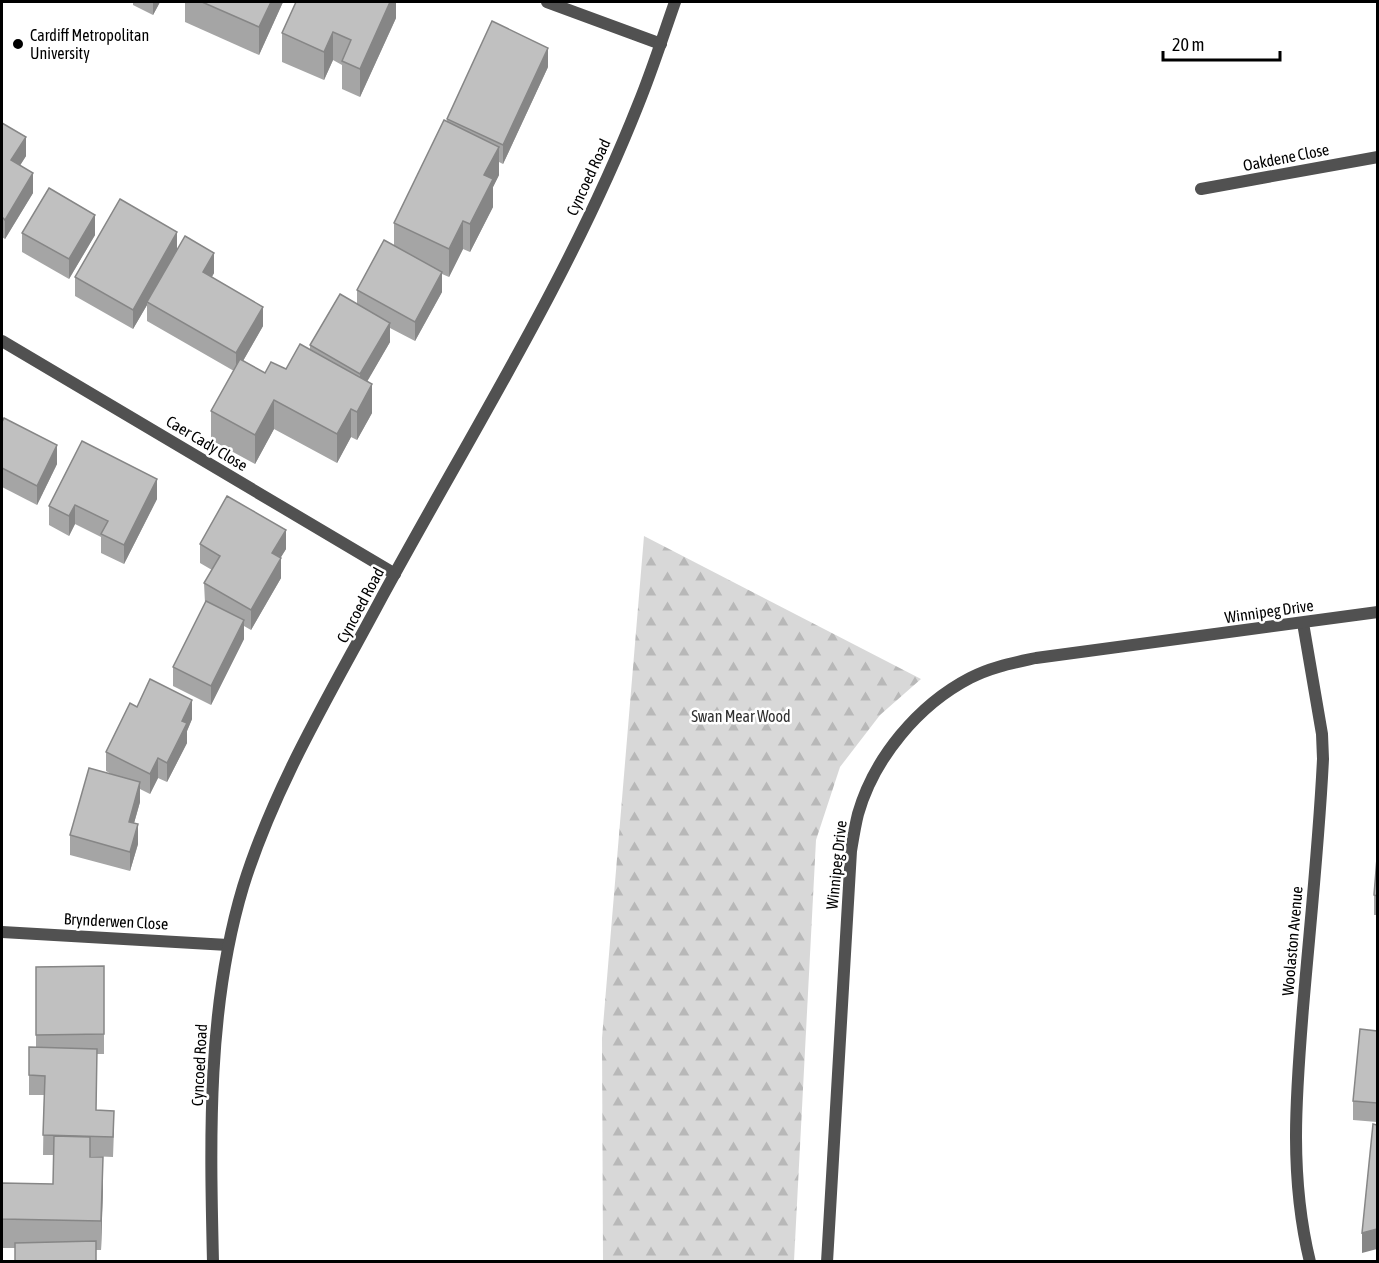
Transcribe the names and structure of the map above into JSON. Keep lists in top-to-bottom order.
{
  "streets": {
    "street": [
      "Oakdene Close",
      "Cyncoed Road",
      "Caer Cady Close",
      "Winnipeg Drive",
      "Brynderwen Close",
      "Woolaston Avenue"
    ]
  },
  "crossings": [
    ["Cyncoed Road", "Caer Cady Close"],
    ["Cyncoed Road", "Brynderwen Close"],
    ["Winnipeg Drive", "Woolaston Avenue"]
  ],
  "parks": ["Swan Mear Wood"],
  "places": ["Cardiff Metropolitan University"],
  "scale_bar": "20 m"
}
